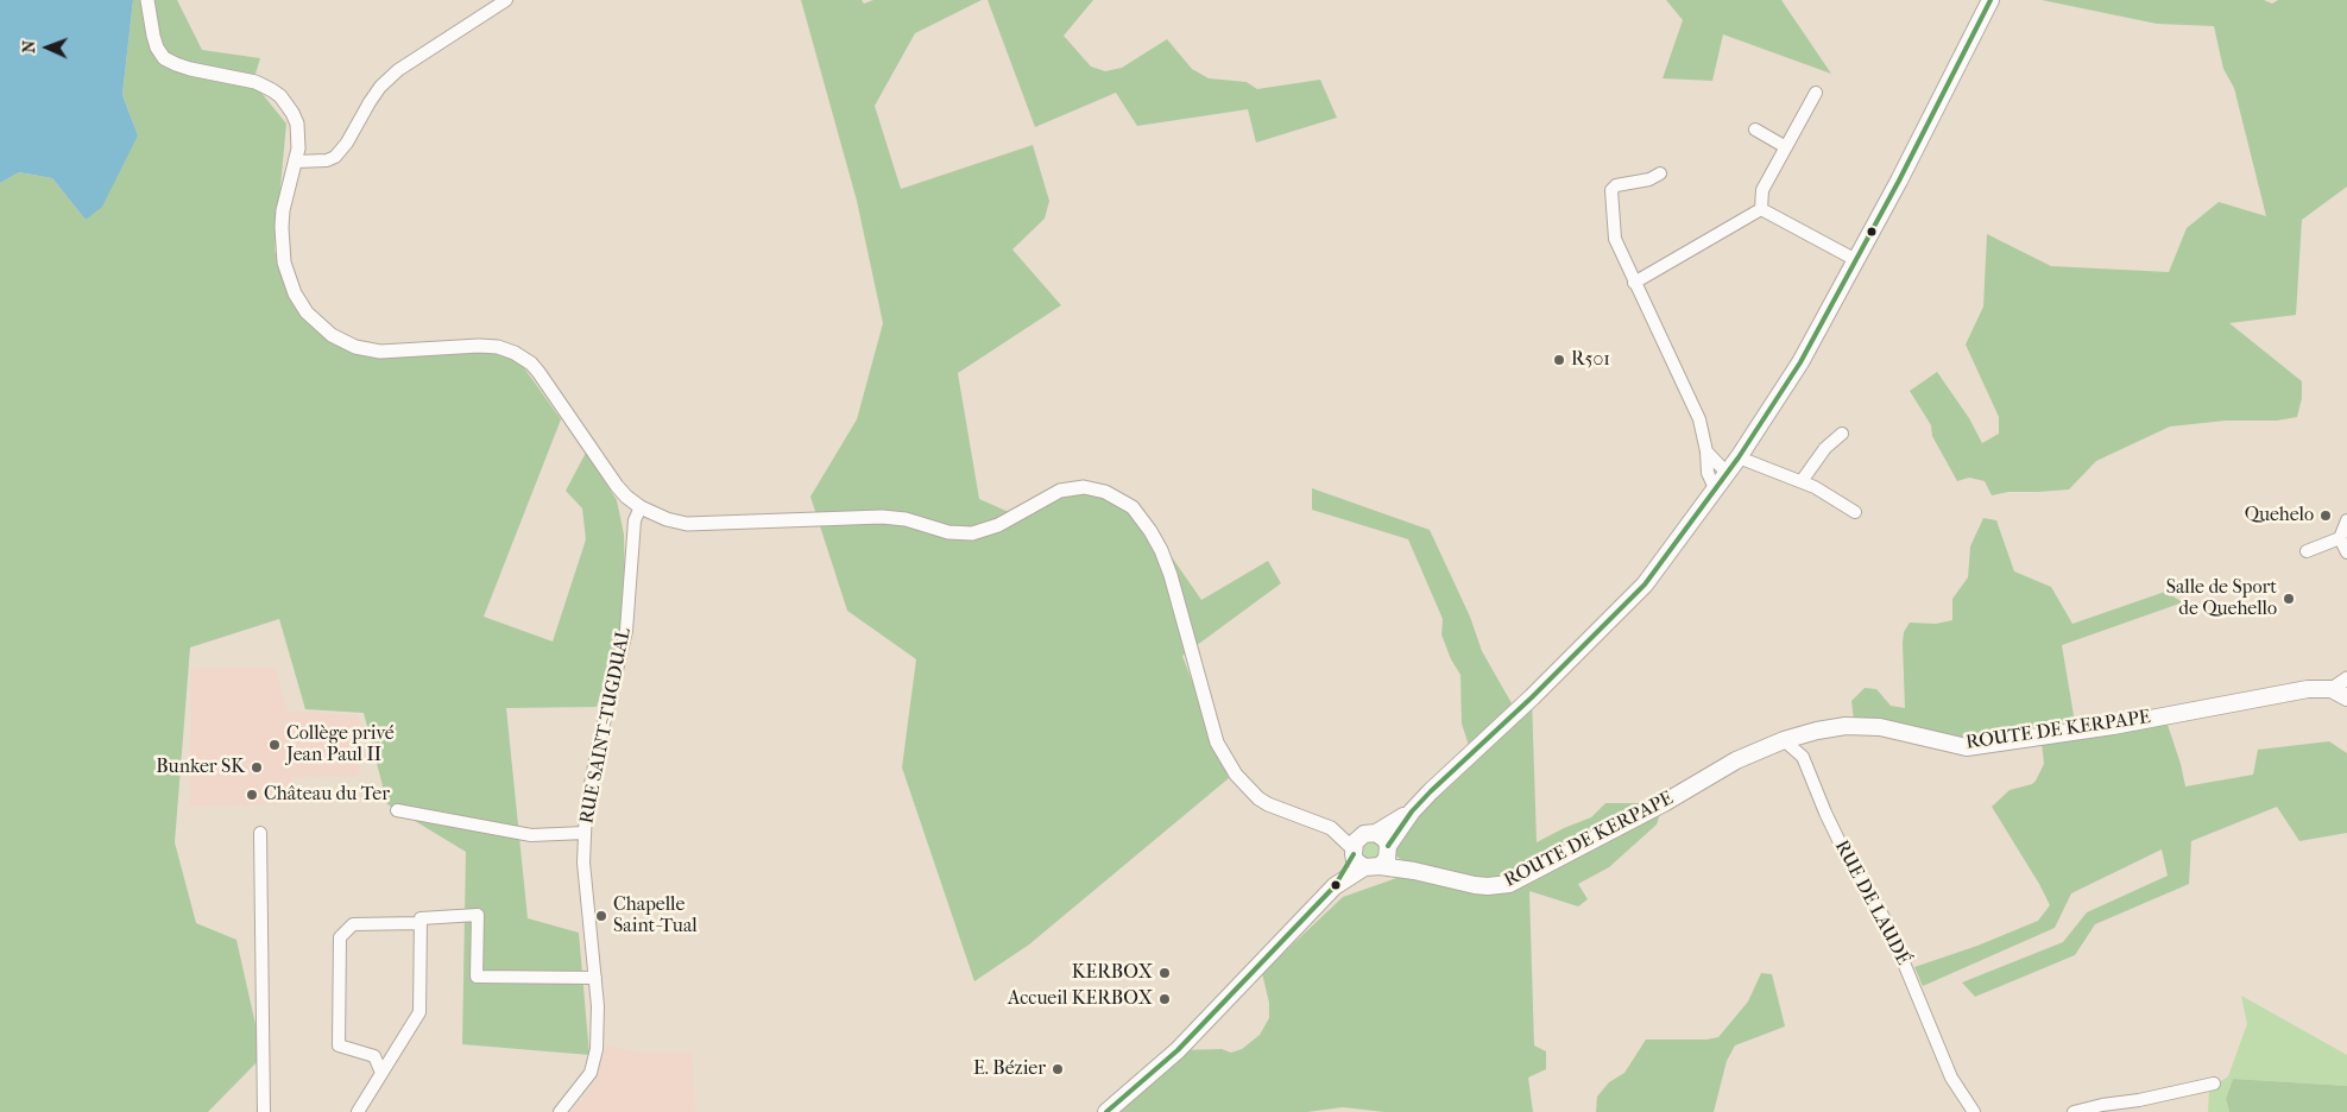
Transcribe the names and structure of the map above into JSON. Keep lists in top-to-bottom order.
{
  "streets": {
    "main road": ["ROUTE DE KERPAPE"],
    "street": ["RUE SAINT-TUGDUAL", "RUE DE LAUDÉ"]
  },
  "crossings": [
    ["ROUTE DE KERPAPE", "RUE DE LAUDÉ"]
  ],
  "places": [
    "R501",
    "Quehelo",
    "Salle de Sport de Quehello",
    "Collège privé Jean Paul II",
    "Bunker SK",
    "Château du Ter",
    "Chapelle Saint-Tual",
    "KERBOX",
    "Accueil KERBOX",
    "E. Bézier"
  ],
  "north": "left"
}
